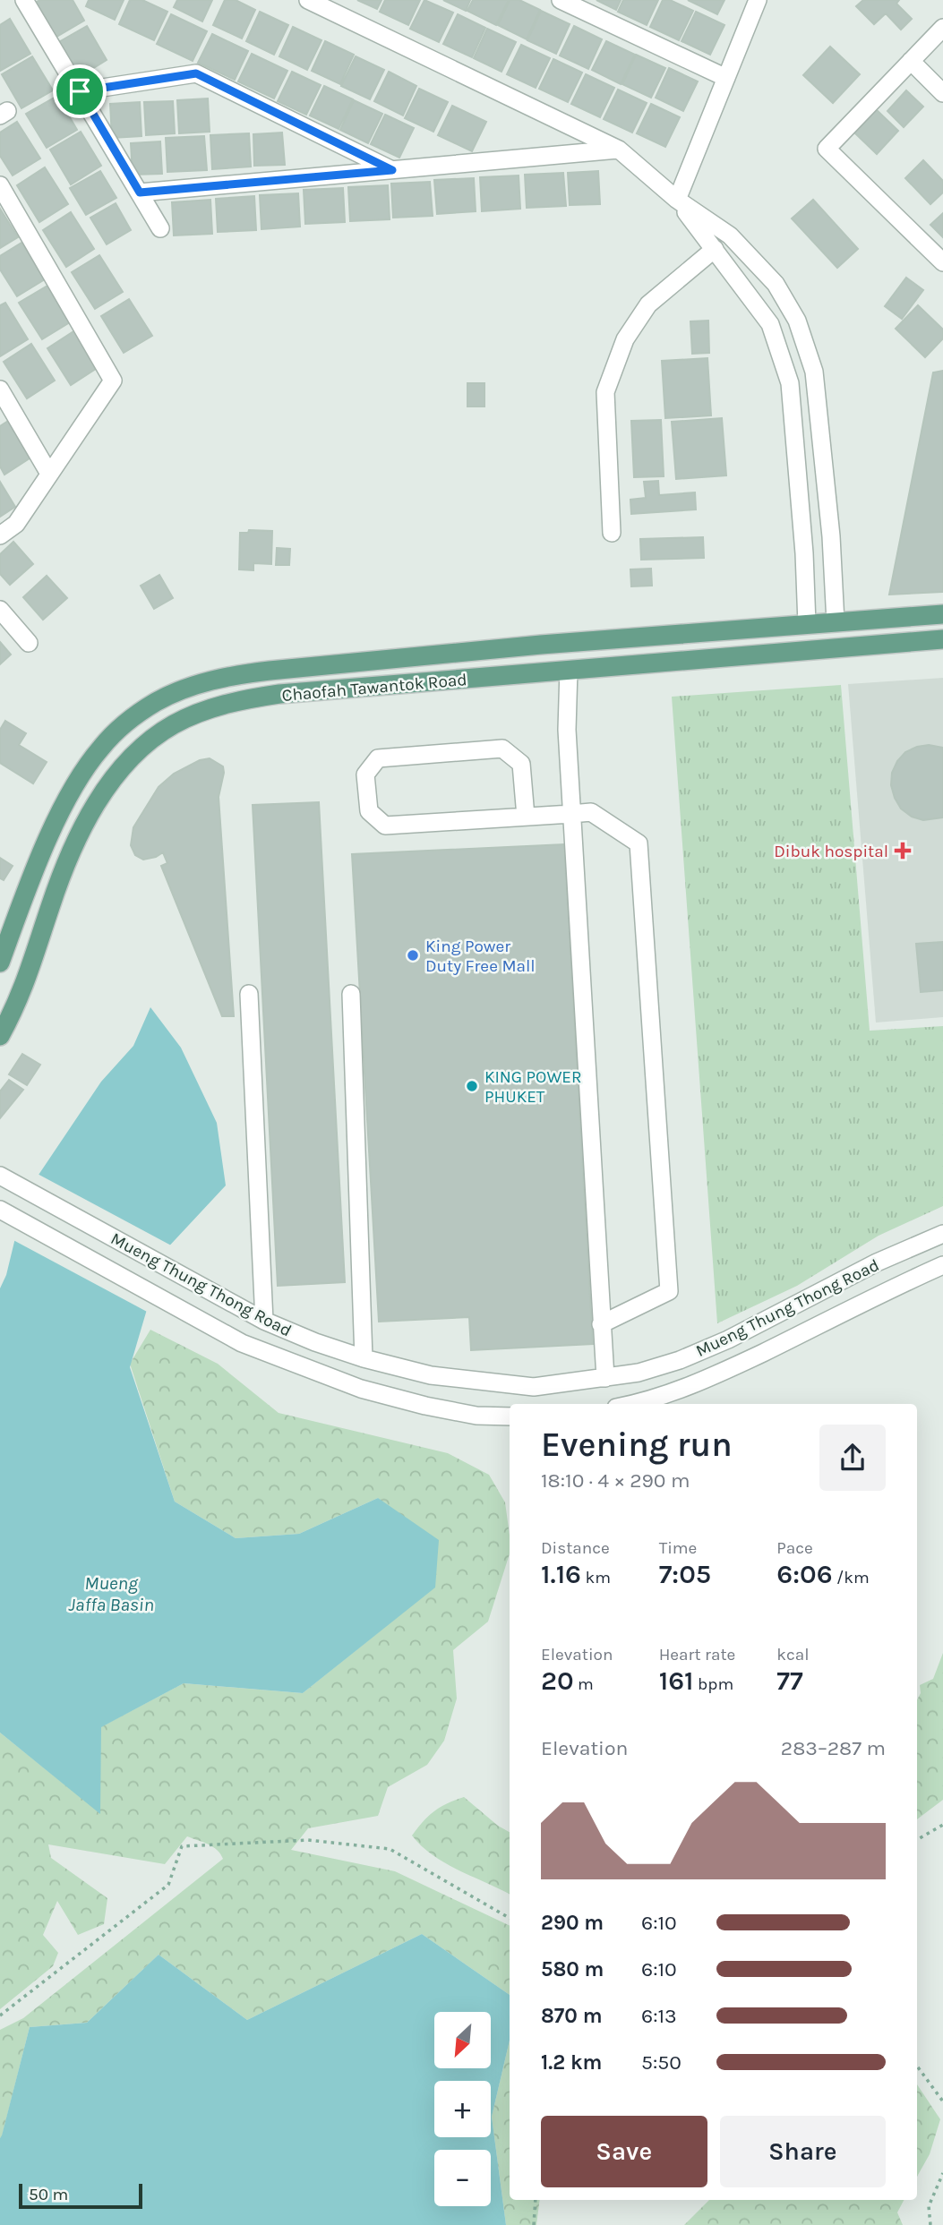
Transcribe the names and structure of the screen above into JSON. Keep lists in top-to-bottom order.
{
  "streets": {
    "main road": ["Chaofah Tawantok Road"],
    "street": ["Mueng Thung Thong Road"]
  },
  "water": ["Mueng Jaffa Basin"],
  "places": {
    "health": ["Dibuk hospital"],
    "other": ["King Power Duty Free Mall", "KING POWER PHUKET"]
  },
  "scale_bar": "50 m",
  "north": "bottom left",
  "page": {
    "heading": ["Evening run", "18:10 · 4 × 290 m"],
    "stats": [
      ["Distance", "1.16 km"],
      ["Time", "7:05"],
      ["Pace", "6:06 /km"],
      ["Elevation", "20 m"],
      ["Heart rate", "161 bpm"],
      ["kcal", "77"]
    ],
    "chart": ["Elevation", "283–287 m"],
    "list": [
      {
        "name": "290 m",
        "note": "6:10"
      },
      {
        "name": "580 m",
        "note": "6:10"
      },
      {
        "name": "870 m",
        "note": "6:13"
      },
      {
        "name": "1.2 km",
        "note": "5:50"
      }
    ],
    "map_buttons": ["+", "−"],
    "buttons": ["Save", "Share"],
    "scale": "50 m"
  }
}
